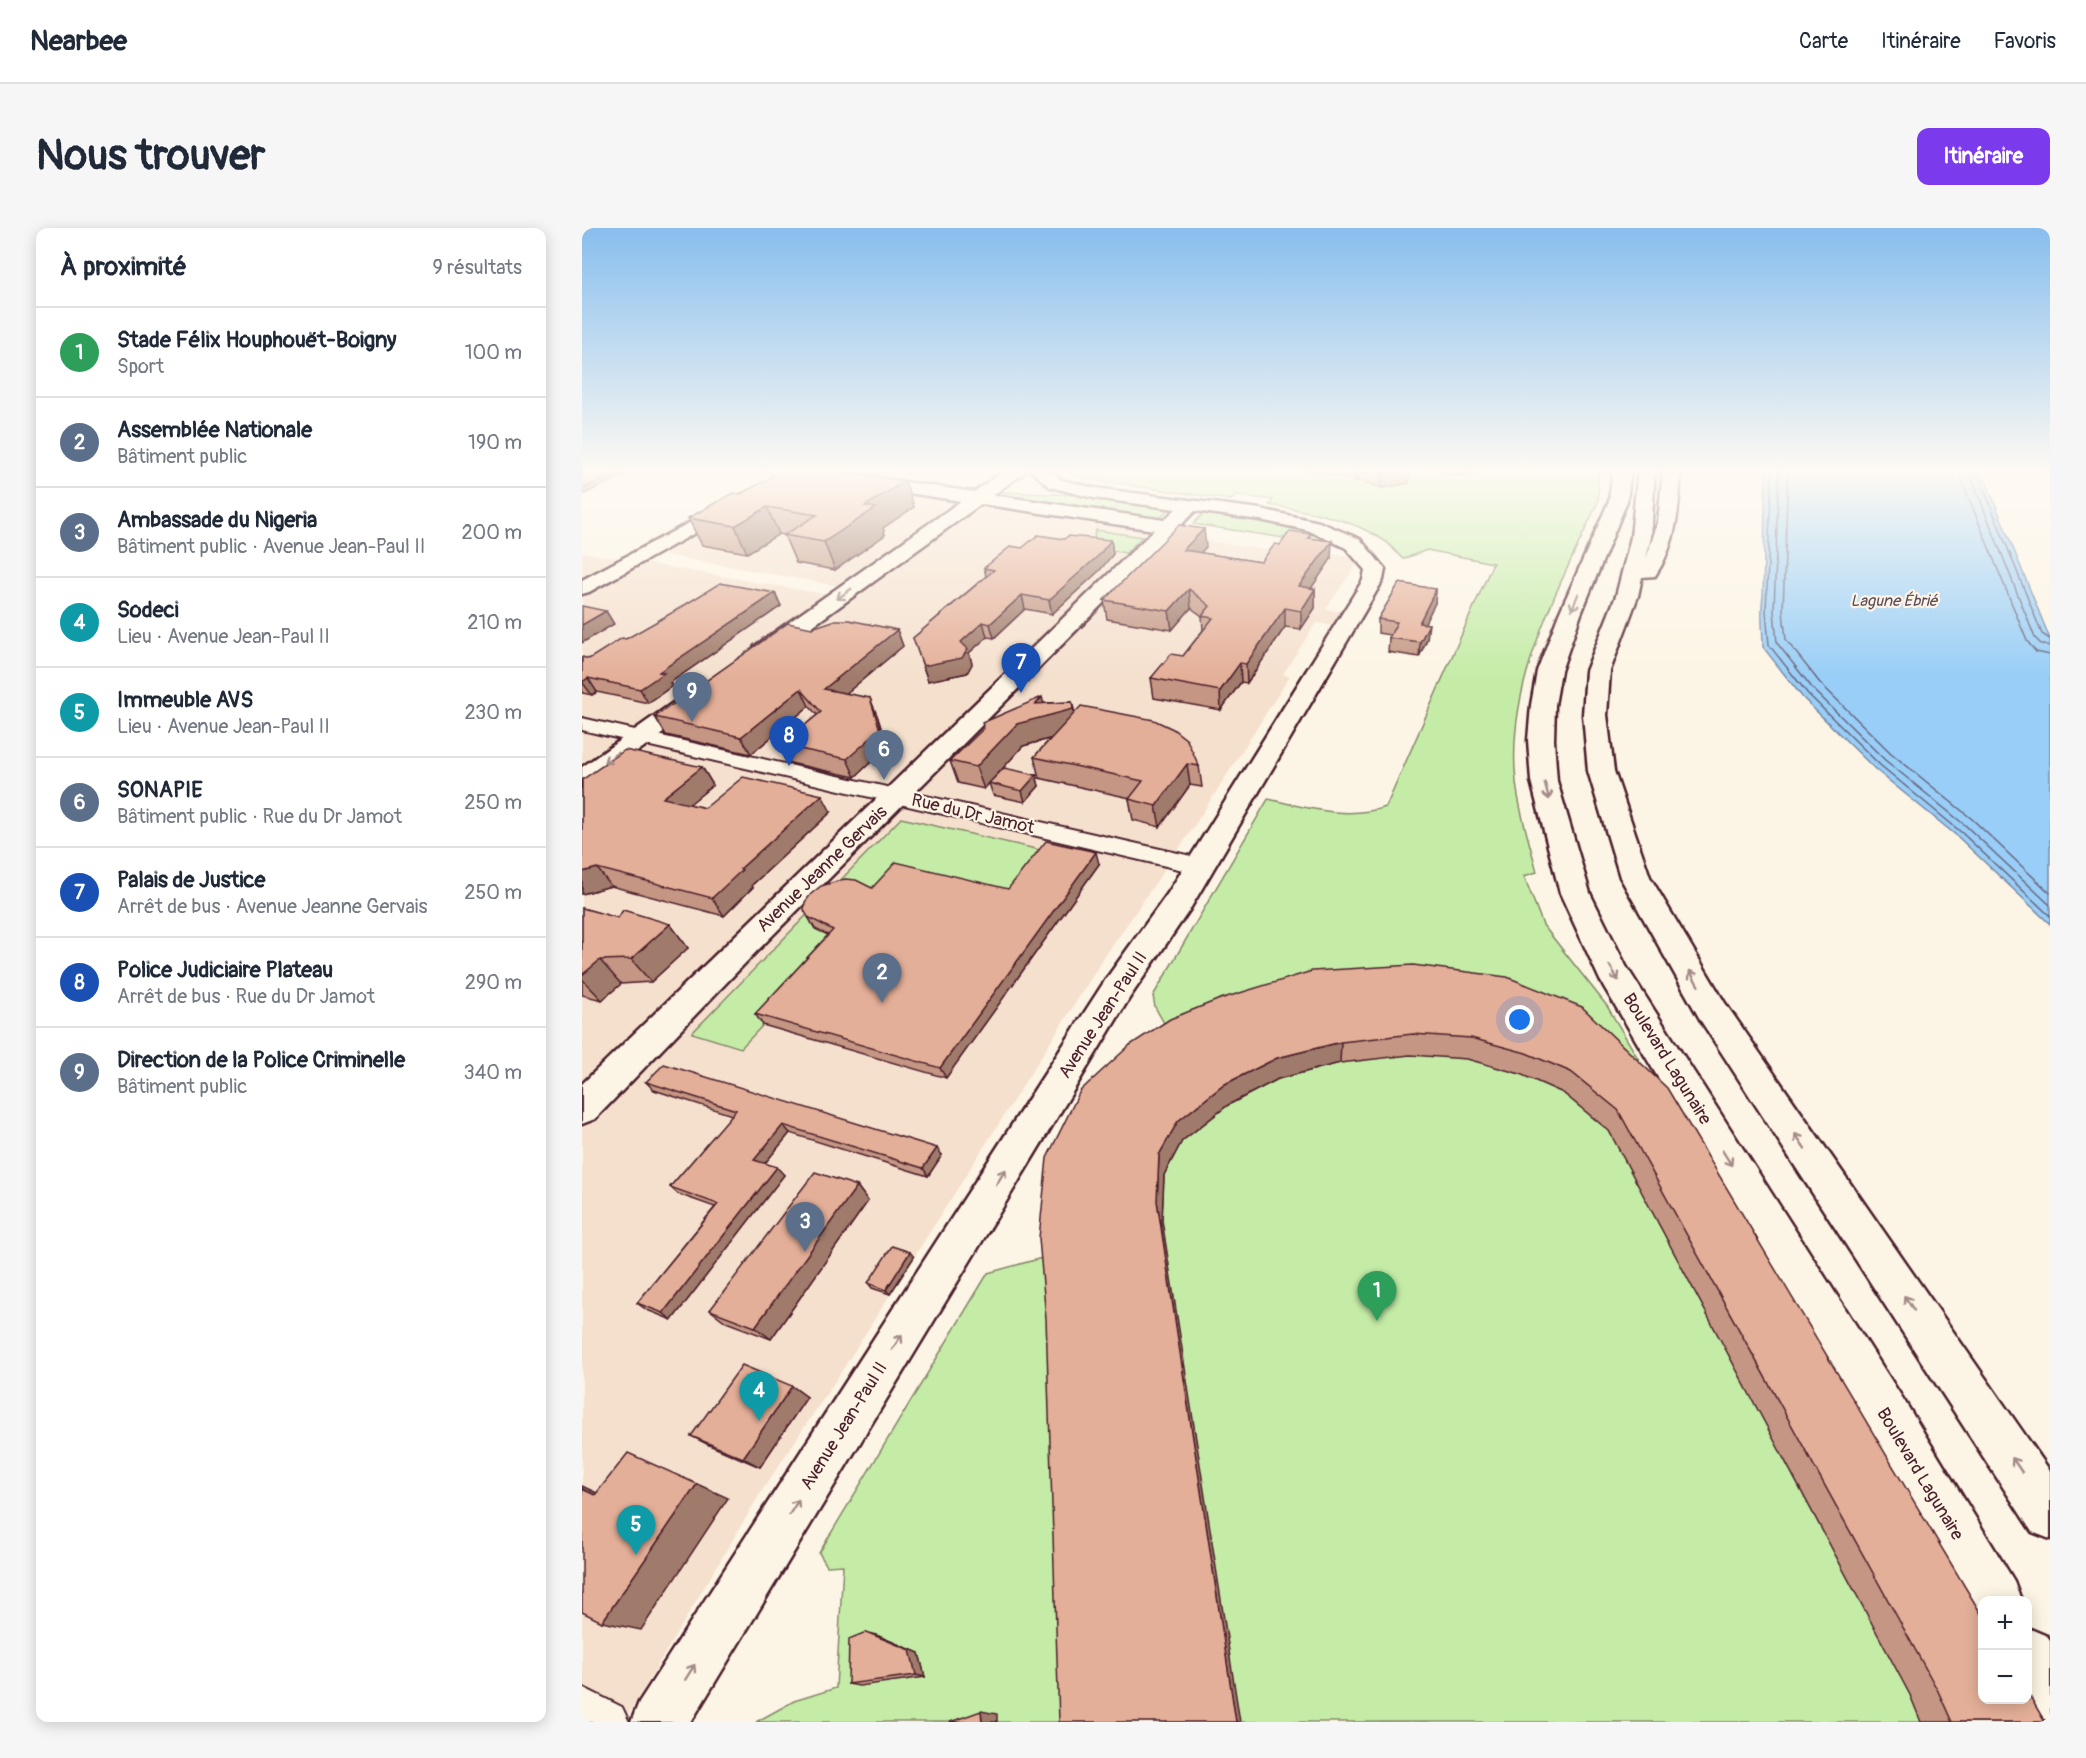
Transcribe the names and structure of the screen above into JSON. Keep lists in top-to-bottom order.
{
  "streets": {
    "main road": ["Avenue Jeanne Gervais", "Avenue Jean-Paul II", "Boulevard Lagunaire"],
    "street": ["Rue du Dr Jamot"]
  },
  "crossings": [
    ["Rue du Dr Jamot", "Avenue Jeanne Gervais"],
    ["Rue du Dr Jamot", "Avenue Jean-Paul II"]
  ],
  "one_way": ["Avenue Jean-Paul II"],
  "water": ["Lagune Ébrié"],
  "page": {
    "header": "Nearbee",
    "nav": ["Carte", "Itinéraire", "Favoris"],
    "buttons": "Itinéraire",
    "title": "Nous trouver",
    "heading": ["À proximité", "9 résultats"],
    "list": [
      {
        "mark": "1",
        "name": "Stade Félix Houphouët-Boigny",
        "note": "Sport",
        "value": "100 m"
      },
      {
        "mark": "2",
        "name": "Assemblée Nationale",
        "note": "Bâtiment public",
        "value": "190 m"
      },
      {
        "mark": "3",
        "name": "Ambassade du Nigeria",
        "note": "Bâtiment public · Avenue Jean-Paul II",
        "value": "200 m"
      },
      {
        "mark": "4",
        "name": "Sodeci",
        "note": "Lieu · Avenue Jean-Paul II",
        "value": "210 m"
      },
      {
        "mark": "5",
        "name": "Immeuble AVS",
        "note": "Lieu · Avenue Jean-Paul II",
        "value": "230 m"
      },
      {
        "mark": "6",
        "name": "SONAPIE",
        "note": "Bâtiment public · Rue du Dr Jamot",
        "value": "250 m"
      },
      {
        "mark": "7",
        "name": "Palais de Justice",
        "note": "Arrêt de bus · Avenue Jeanne Gervais",
        "value": "250 m"
      },
      {
        "mark": "8",
        "name": "Police Judiciaire Plateau",
        "note": "Arrêt de bus · Rue du Dr Jamot",
        "value": "290 m"
      },
      {
        "mark": "9",
        "name": "Direction de la Police Criminelle",
        "note": "Bâtiment public",
        "value": "340 m"
      }
    ],
    "pins": [
      "7",
      "9",
      "8",
      "6",
      "2",
      "3",
      "1",
      "4",
      "5"
    ],
    "map_buttons": ["+", "−"]
  }
}
